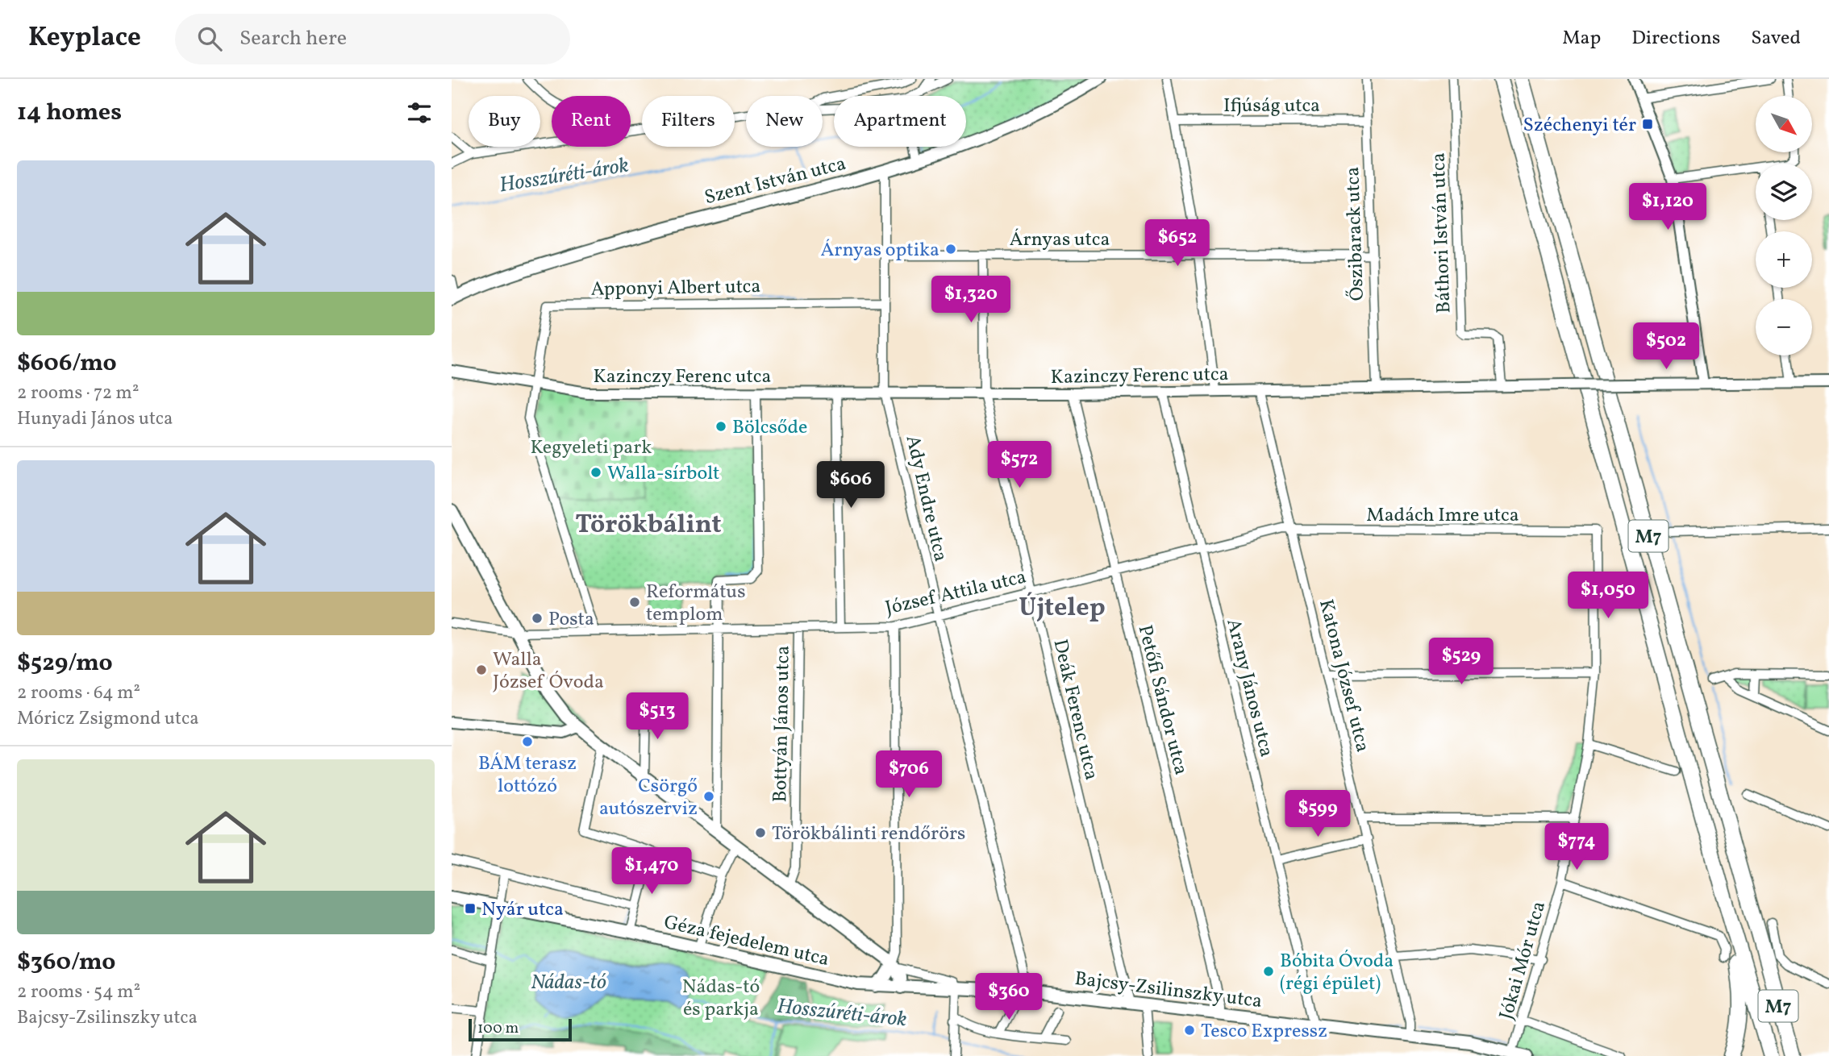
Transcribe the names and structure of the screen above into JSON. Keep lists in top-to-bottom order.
{
  "streets": {
    "highway": ["M7"],
    "main road": ["Szent István utca", "Géza fejedelem utca", "Bajcsy-Zsilinszky utca"],
    "street": [
      "Ifjúság utca",
      "Báthori István utca",
      "Őszibarack utca",
      "Árnyas utca",
      "Apponyi Albert utca",
      "Kazinczy Ferenc utca",
      "Ady Endre utca",
      "Madách Imre utca",
      "József Attila utca",
      "Katona József utca",
      "Arany János utca",
      "Petőfi Sándor utca",
      "Deák Ferenc utca",
      "Bottyán János utca",
      "Jókai Mór utca"
    ]
  },
  "crossings": [
    ["Ifjúság utca", "Őszibarack utca"],
    ["Szent István utca", "Ady Endre utca"],
    ["Báthori István utca", "Kazinczy Ferenc utca"],
    ["Őszibarack utca", "Árnyas utca"],
    ["Őszibarack utca", "Kazinczy Ferenc utca"],
    ["Árnyas utca", "Ady Endre utca"],
    ["Árnyas utca", "Deák Ferenc utca"],
    ["Apponyi Albert utca", "Kazinczy Ferenc utca"],
    ["Apponyi Albert utca", "Ady Endre utca"],
    ["Kazinczy Ferenc utca", "Ady Endre utca"],
    ["Kazinczy Ferenc utca", "Katona József utca"],
    ["Kazinczy Ferenc utca", "Arany János utca"],
    ["Kazinczy Ferenc utca", "Petőfi Sándor utca"],
    ["Kazinczy Ferenc utca", "Deák Ferenc utca"],
    ["Ady Endre utca", "József Attila utca"],
    ["Ady Endre utca", "Bajcsy-Zsilinszky utca"],
    ["Madách Imre utca", "József Attila utca"],
    ["Madách Imre utca", "Katona József utca"],
    ["Madách Imre utca", "Jókai Mór utca"],
    ["József Attila utca", "Katona József utca"],
    ["József Attila utca", "Arany János utca"],
    ["József Attila utca", "Petőfi Sándor utca"],
    ["József Attila utca", "Deák Ferenc utca"],
    ["József Attila utca", "Bottyán János utca"],
    ["Katona József utca", "Bajcsy-Zsilinszky utca"],
    ["Arany János utca", "Bajcsy-Zsilinszky utca"],
    ["Petőfi Sándor utca", "Bajcsy-Zsilinszky utca"],
    ["Deák Ferenc utca", "Bajcsy-Zsilinszky utca"],
    ["Géza fejedelem utca", "Bajcsy-Zsilinszky utca"],
    ["Jókai Mór utca", "Bajcsy-Zsilinszky utca"]
  ],
  "districts": ["Törökbálint", "Újtelep"],
  "water": ["Hosszúréti-árok", "Nádas-tó"],
  "parks": ["Kegyeleti park", "Nádas-tó és parkja"],
  "places": {
    "transit": ["Széchenyi tér", "Nyár utca"],
    "other": [
      "Árnyas optika",
      "Bölcsőde",
      "Walla-sírbolt",
      "Református templom",
      "Posta",
      "Walla József Óvoda",
      "BÁM terasz lottózó",
      "Csörgő autószerviz",
      "Törökbálinti rendőrörs",
      "Bóbita Óvoda (régi épület)",
      "Tesco Expressz"
    ]
  },
  "scale_bar": "100 m",
  "north": "bottom right",
  "page": {
    "header": "Keyplace",
    "search": "Search here",
    "nav": ["Map", "Directions", "Saved"],
    "heading": "14 homes",
    "map_buttons": ["+", "−"],
    "chip": [
      "Buy",
      "Rent",
      "Filters",
      "New",
      "Apartment"
    ],
    "list": [
      {
        "name": "$606/mo",
        "note": "2 rooms · 72 m² · Hunyadi János utca"
      },
      {
        "name": "$529/mo",
        "note": "2 rooms · 64 m² · Móricz Zsigmond utca"
      },
      {
        "name": "$360/mo",
        "note": "2 rooms · 54 m² · Bajcsy-Zsilinszky utca"
      }
    ],
    "price": [
      "$1,120",
      "$652",
      "$1,320",
      "$502",
      "$572",
      "$606",
      "$1,050",
      "$529",
      "$513",
      "$706",
      "$599",
      "$774",
      "$1,470",
      "$360"
    ],
    "scale": "100 m"
  }
}
